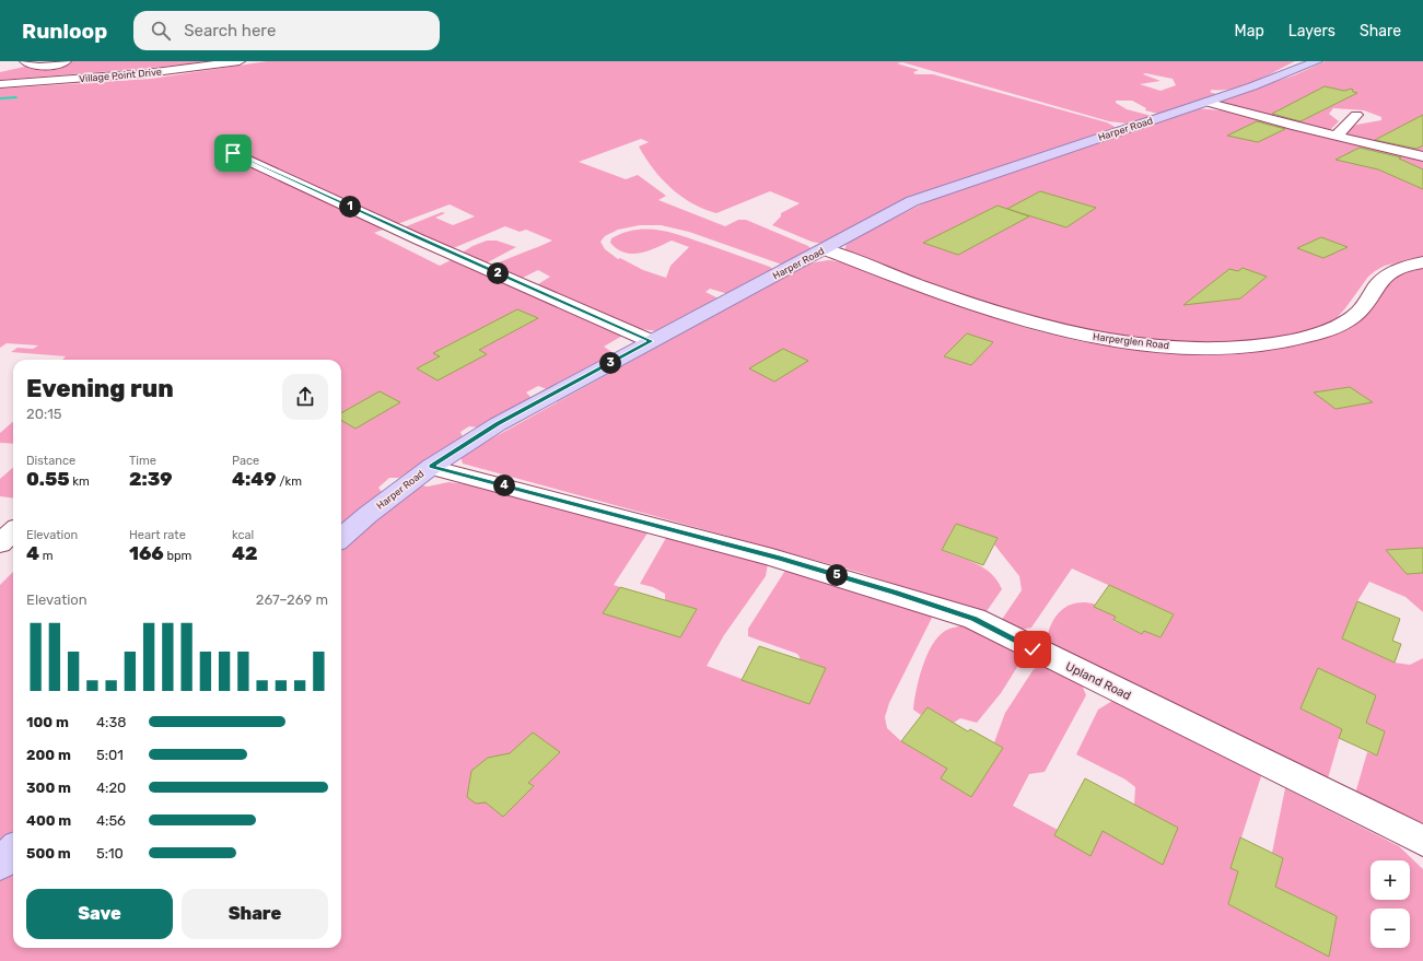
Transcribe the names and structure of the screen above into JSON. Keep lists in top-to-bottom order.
{
  "streets": {
    "main road": ["Harper Road"],
    "street": ["Village Point Drive", "Harperglen Road", "Upland Road"]
  },
  "crossings": [
    ["Harper Road", "Harperglen Road"],
    ["Harper Road", "Upland Road"]
  ],
  "page": {
    "header": "Runloop",
    "search": "Search here",
    "nav": ["Map", "Layers", "Share"],
    "pins": [
      "1",
      "2",
      "3",
      "4",
      "5"
    ],
    "heading": ["Evening run", "20:15"],
    "stats": [
      ["Distance", "0.55 km"],
      ["Time", "2:39"],
      ["Pace", "4:49 /km"],
      ["Elevation", "4 m"],
      ["Heart rate", "166 bpm"],
      ["kcal", "42"]
    ],
    "chart": ["Elevation", "267–269 m"],
    "list": [
      {
        "name": "100 m",
        "note": "4:38"
      },
      {
        "name": "200 m",
        "note": "5:01"
      },
      {
        "name": "300 m",
        "note": "4:20"
      },
      {
        "name": "400 m",
        "note": "4:56"
      },
      {
        "name": "500 m",
        "note": "5:10"
      }
    ],
    "map_buttons": ["+", "−"],
    "buttons": ["Save", "Share"]
  }
}
